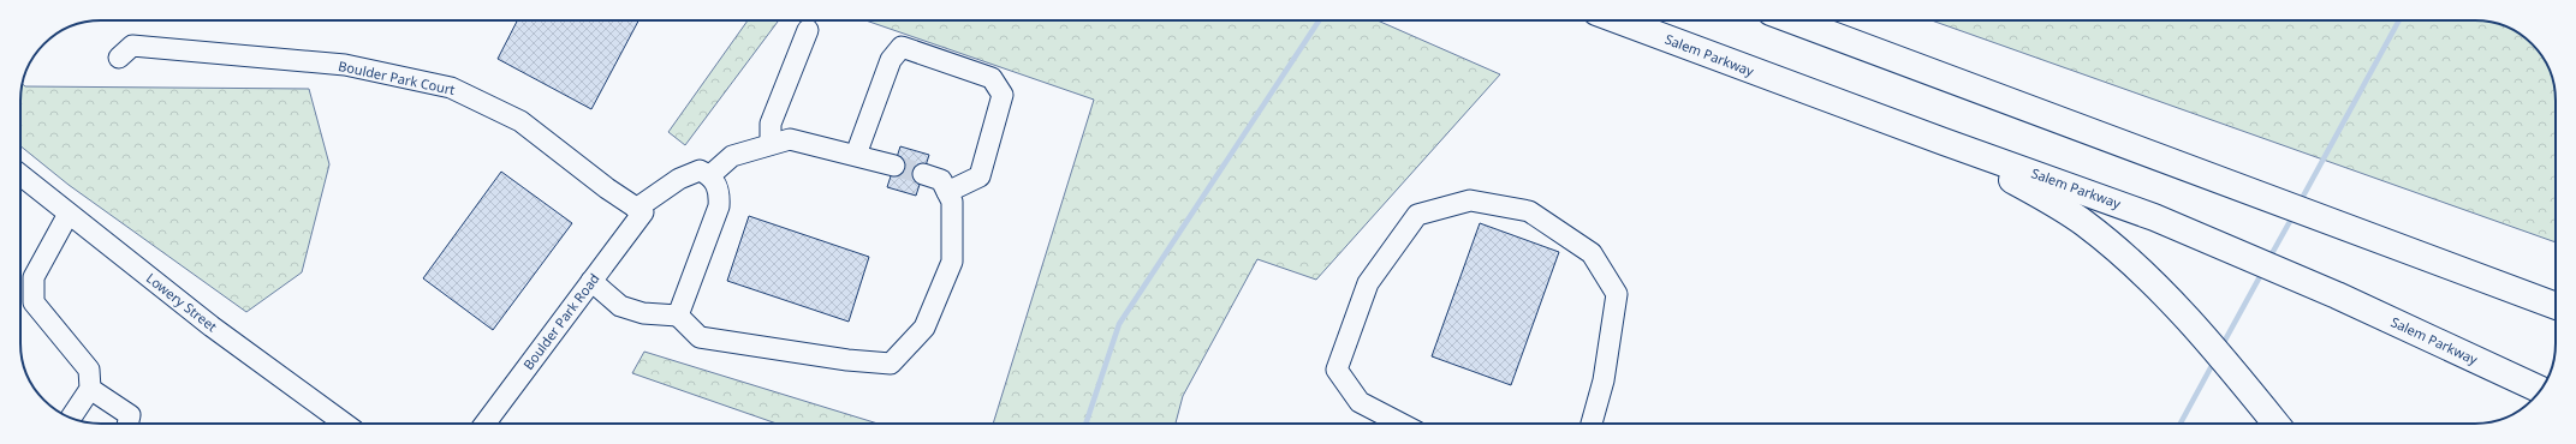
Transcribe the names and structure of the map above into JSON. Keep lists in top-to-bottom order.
{
  "streets": {
    "highway": ["Salem Parkway"],
    "street": ["Boulder Park Court", "Lowery Street", "Boulder Park Road"]
  },
  "crossings": [
    ["Boulder Park Court", "Boulder Park Road"]
  ]
}
